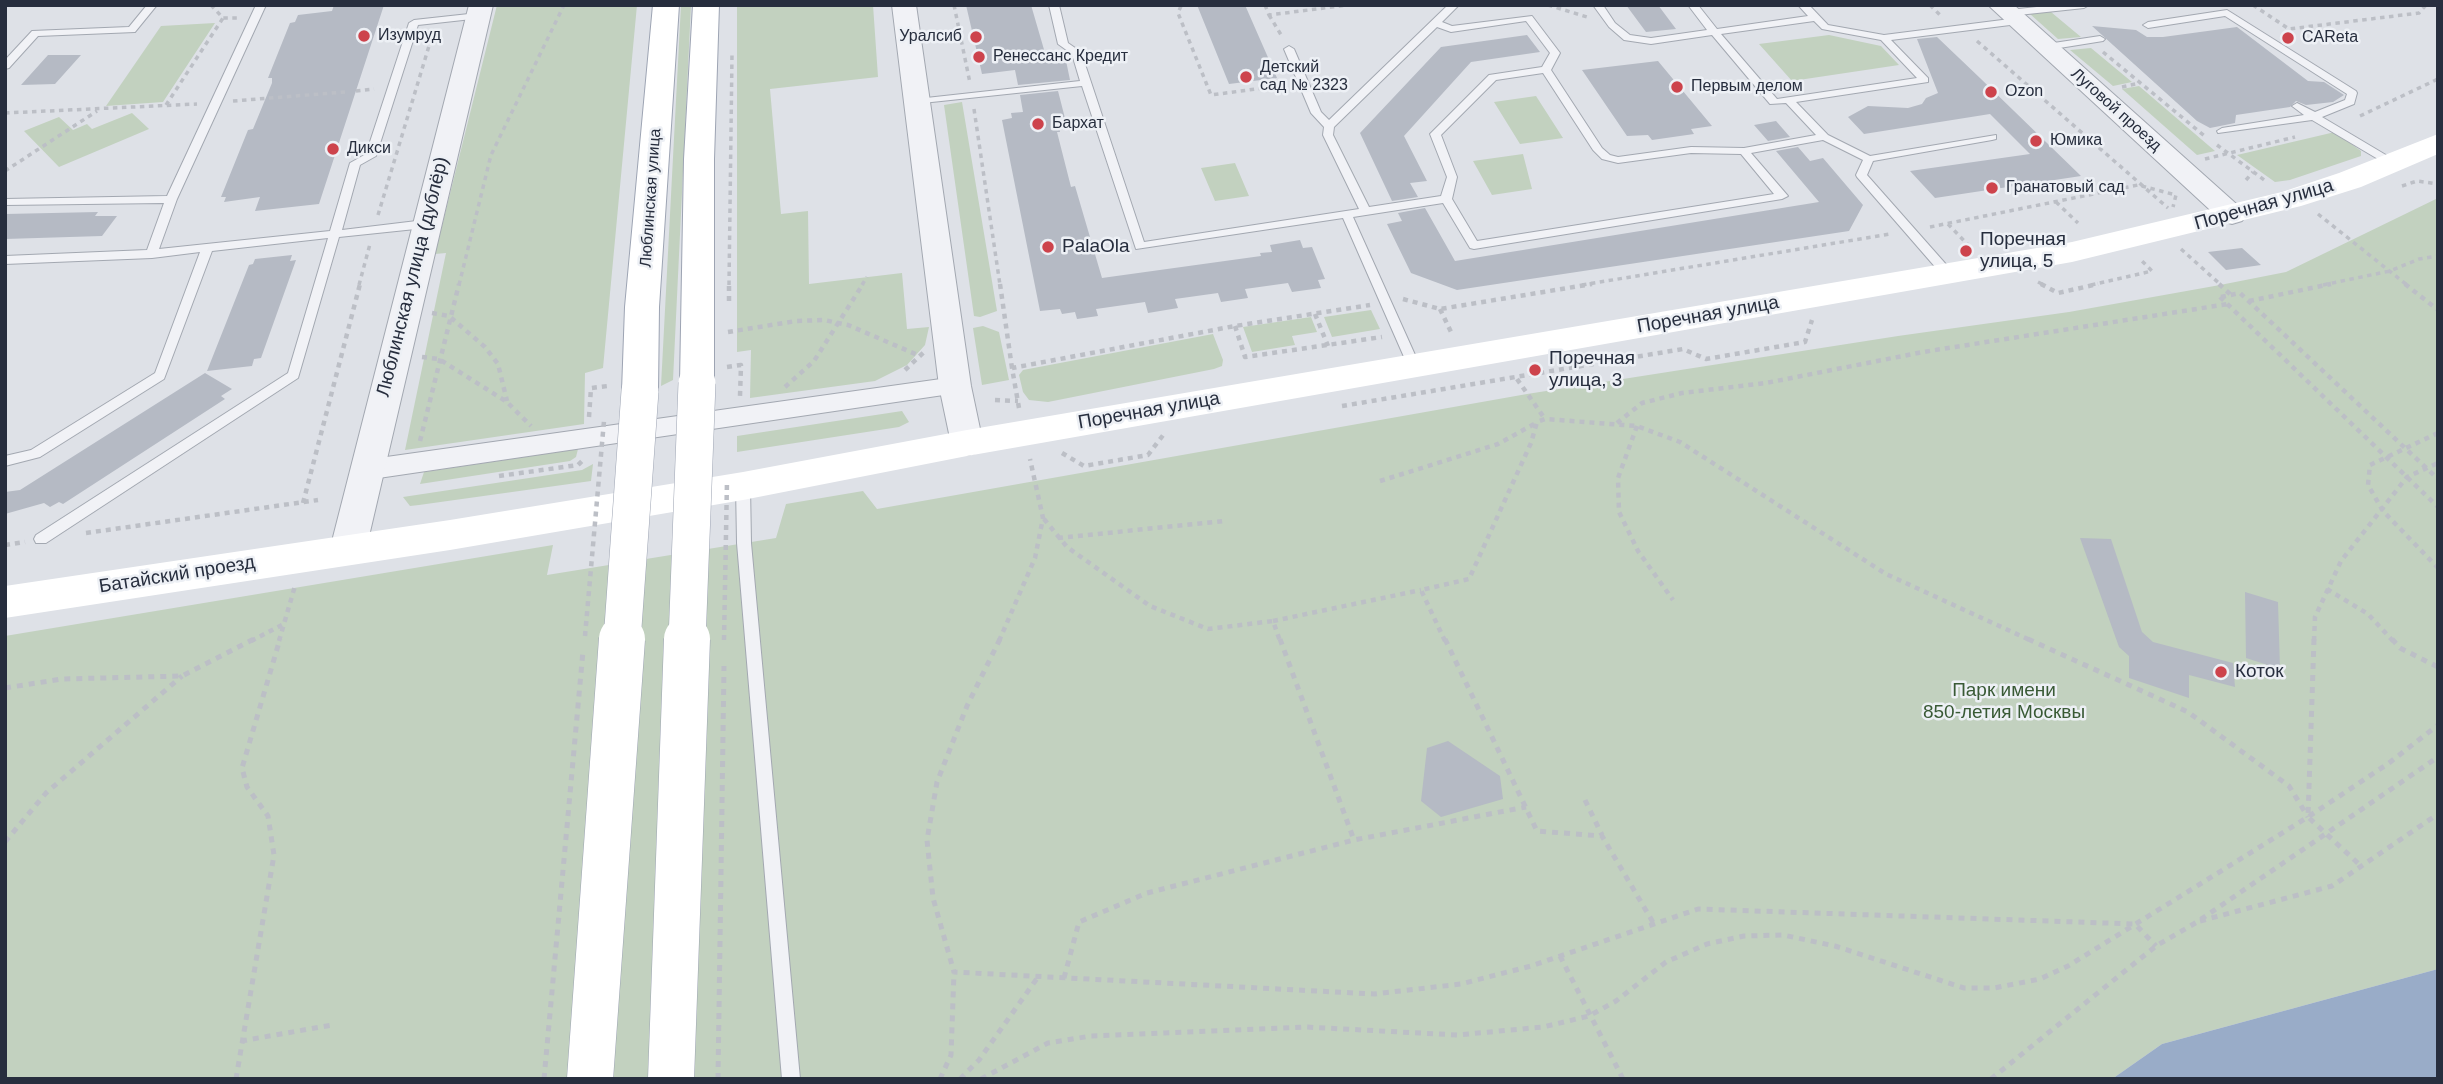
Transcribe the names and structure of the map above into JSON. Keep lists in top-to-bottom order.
{
  "streets": {
    "main road": ["Люблинская улица", "Поречная улица", "Батайский проезд"],
    "street": ["Луговой проезд", "Люблинская улица (дублёр)"]
  },
  "crossings": [
    ["Луговой проезд", "Поречная улица"],
    ["Поречная улица", "Батайский проезд"],
    ["Люблинская улица (дублёр)", "Батайский проезд"]
  ],
  "parks": ["Парк имени 850-летия Москвы"],
  "places": [
    "Изумруд",
    "Уралсиб",
    "CAReta",
    "Ренессанс Кредит",
    "Детский сад № 2323",
    "Первым делом",
    "Ozon",
    "Бархат",
    "Юмика",
    "Дикси",
    "Гранатовый сад",
    "PalaOla",
    "Поречная улица, 5",
    "Поречная улица, 3",
    "Коток"
  ]
}
